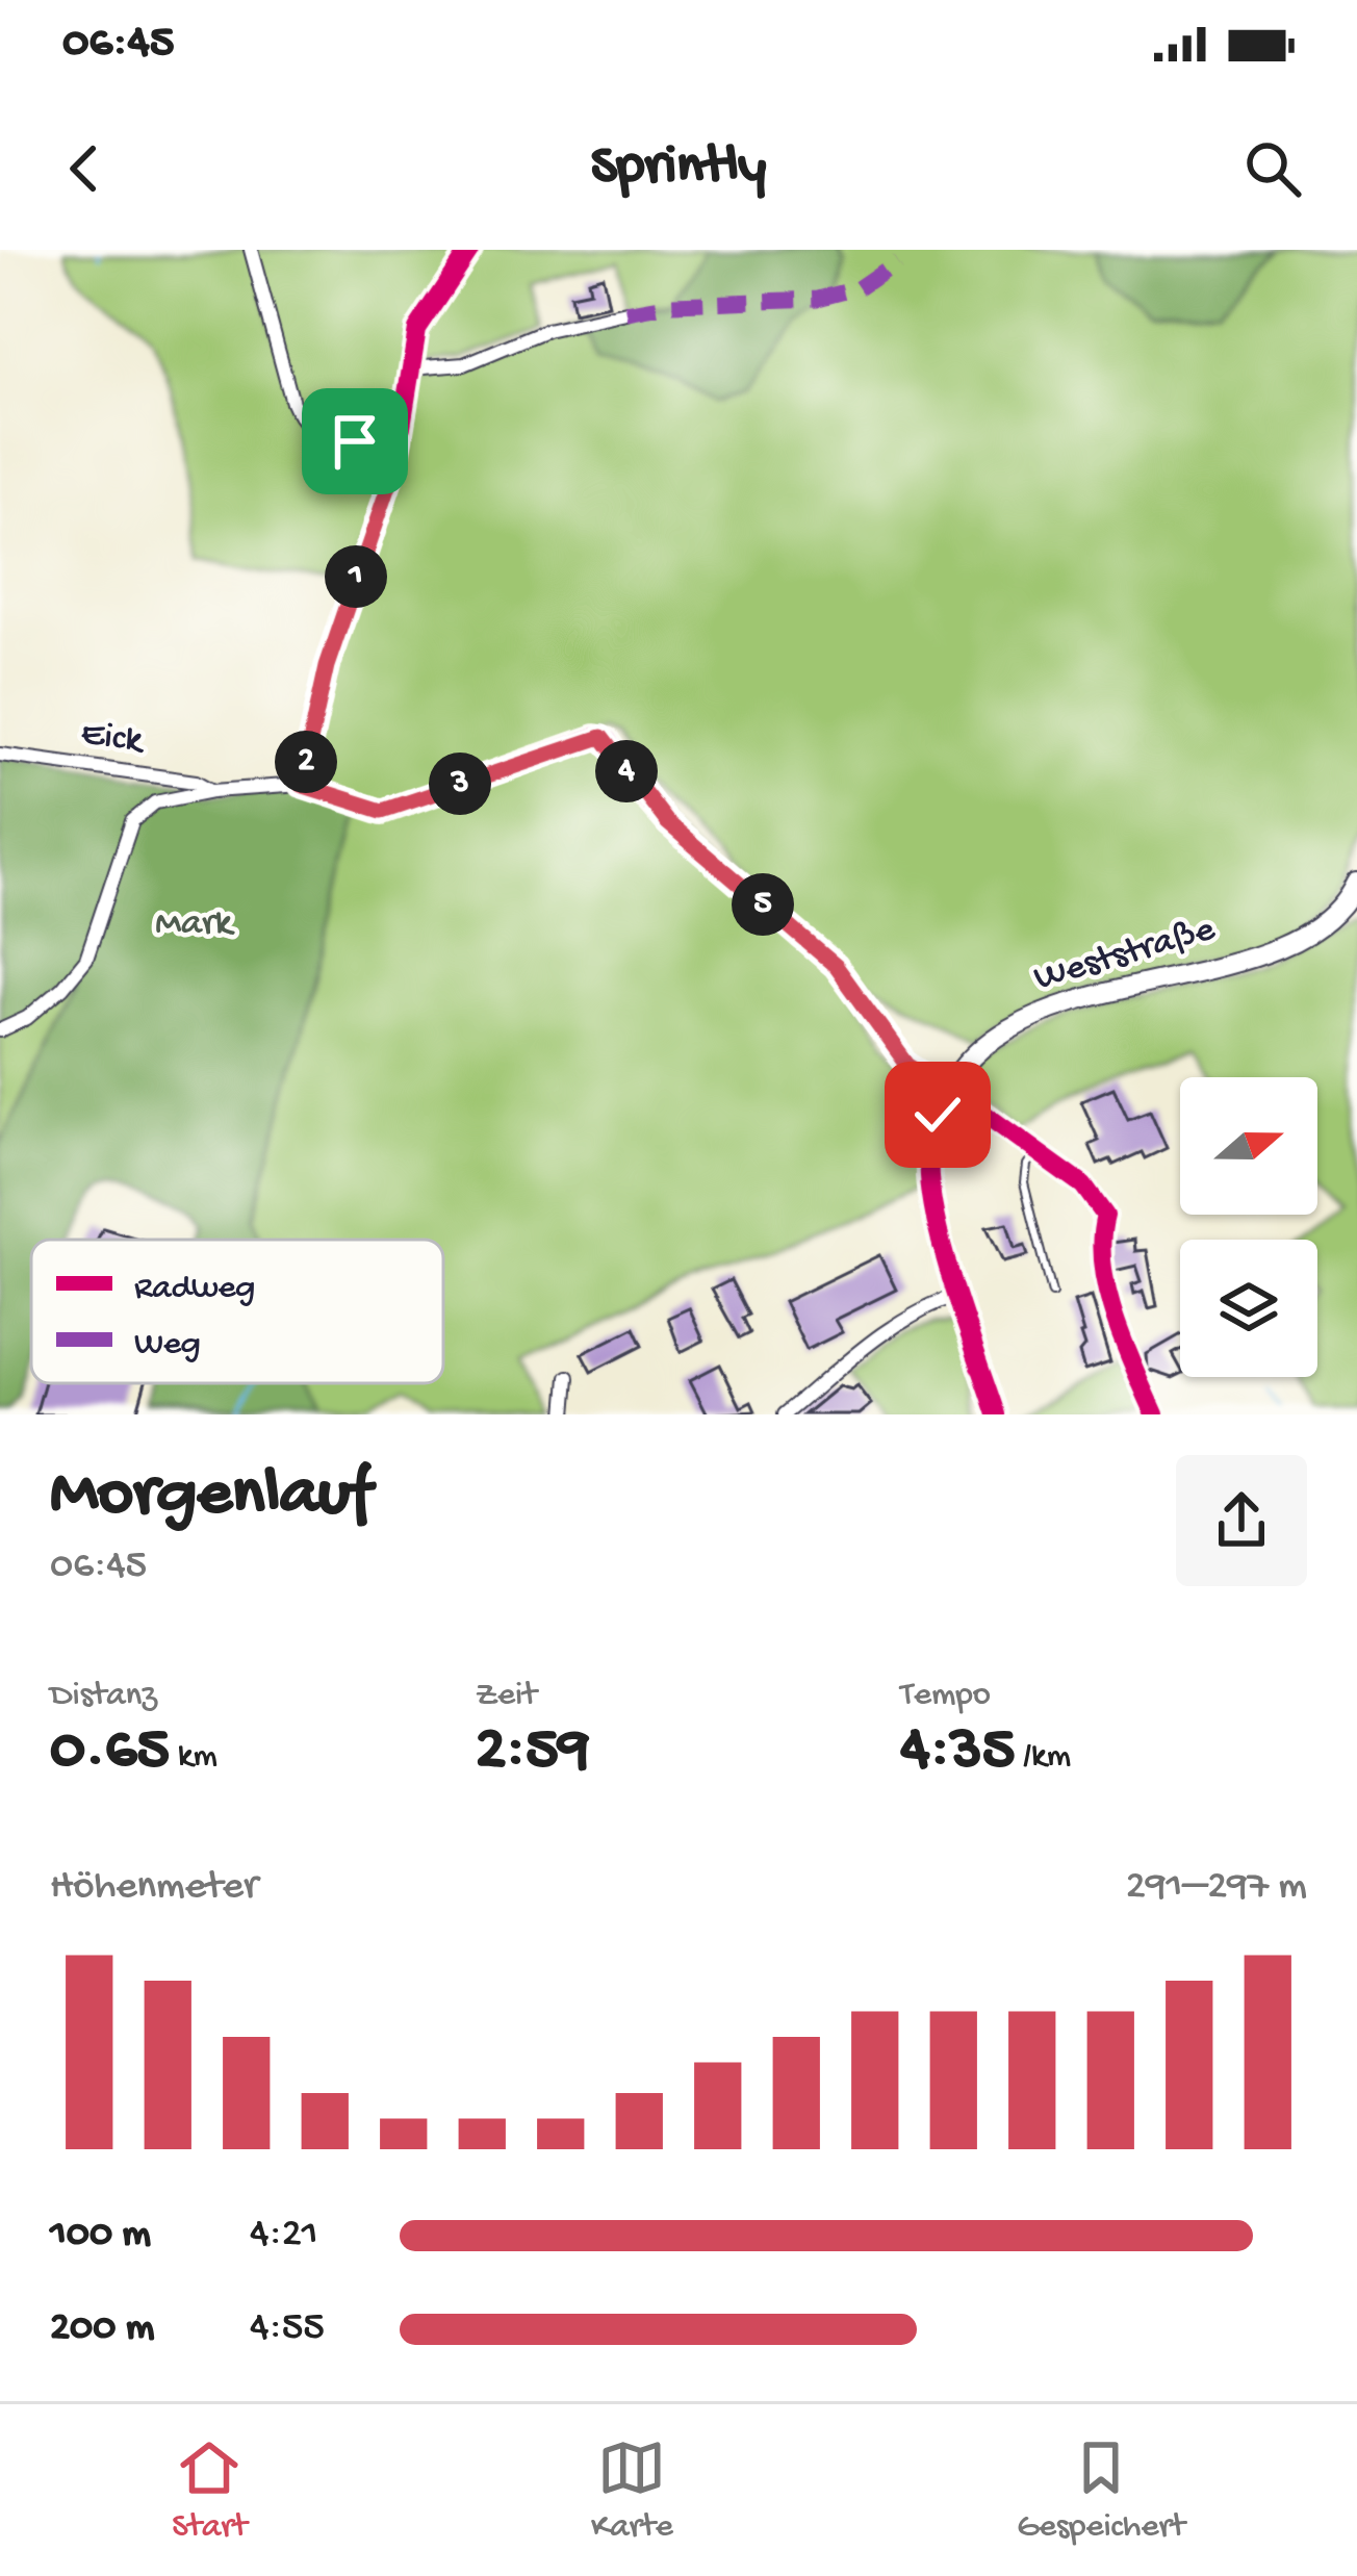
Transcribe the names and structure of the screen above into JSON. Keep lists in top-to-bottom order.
{
  "streets": {
    "main road": ["Weststraße"],
    "street": ["Eick"]
  },
  "parks": ["Mark"],
  "legend": ["Radweg", "Weg"],
  "north": "right",
  "page": {
    "status": "06:45",
    "header": "Sprintly",
    "pins": [
      "1",
      "2",
      "4",
      "3",
      "5"
    ],
    "heading": ["Morgenlauf", "06:45"],
    "stats": [
      ["Distanz", "0.65 km"],
      ["Zeit", "2:59"],
      ["Tempo", "4:35 /km"]
    ],
    "chart": ["Höhenmeter", "291–297 m"],
    "list": [
      {
        "name": "100 m",
        "note": "4:21"
      },
      {
        "name": "200 m",
        "note": "4:55"
      }
    ],
    "tabs": ["Start", "Karte", "Gespeichert"]
  }
}
